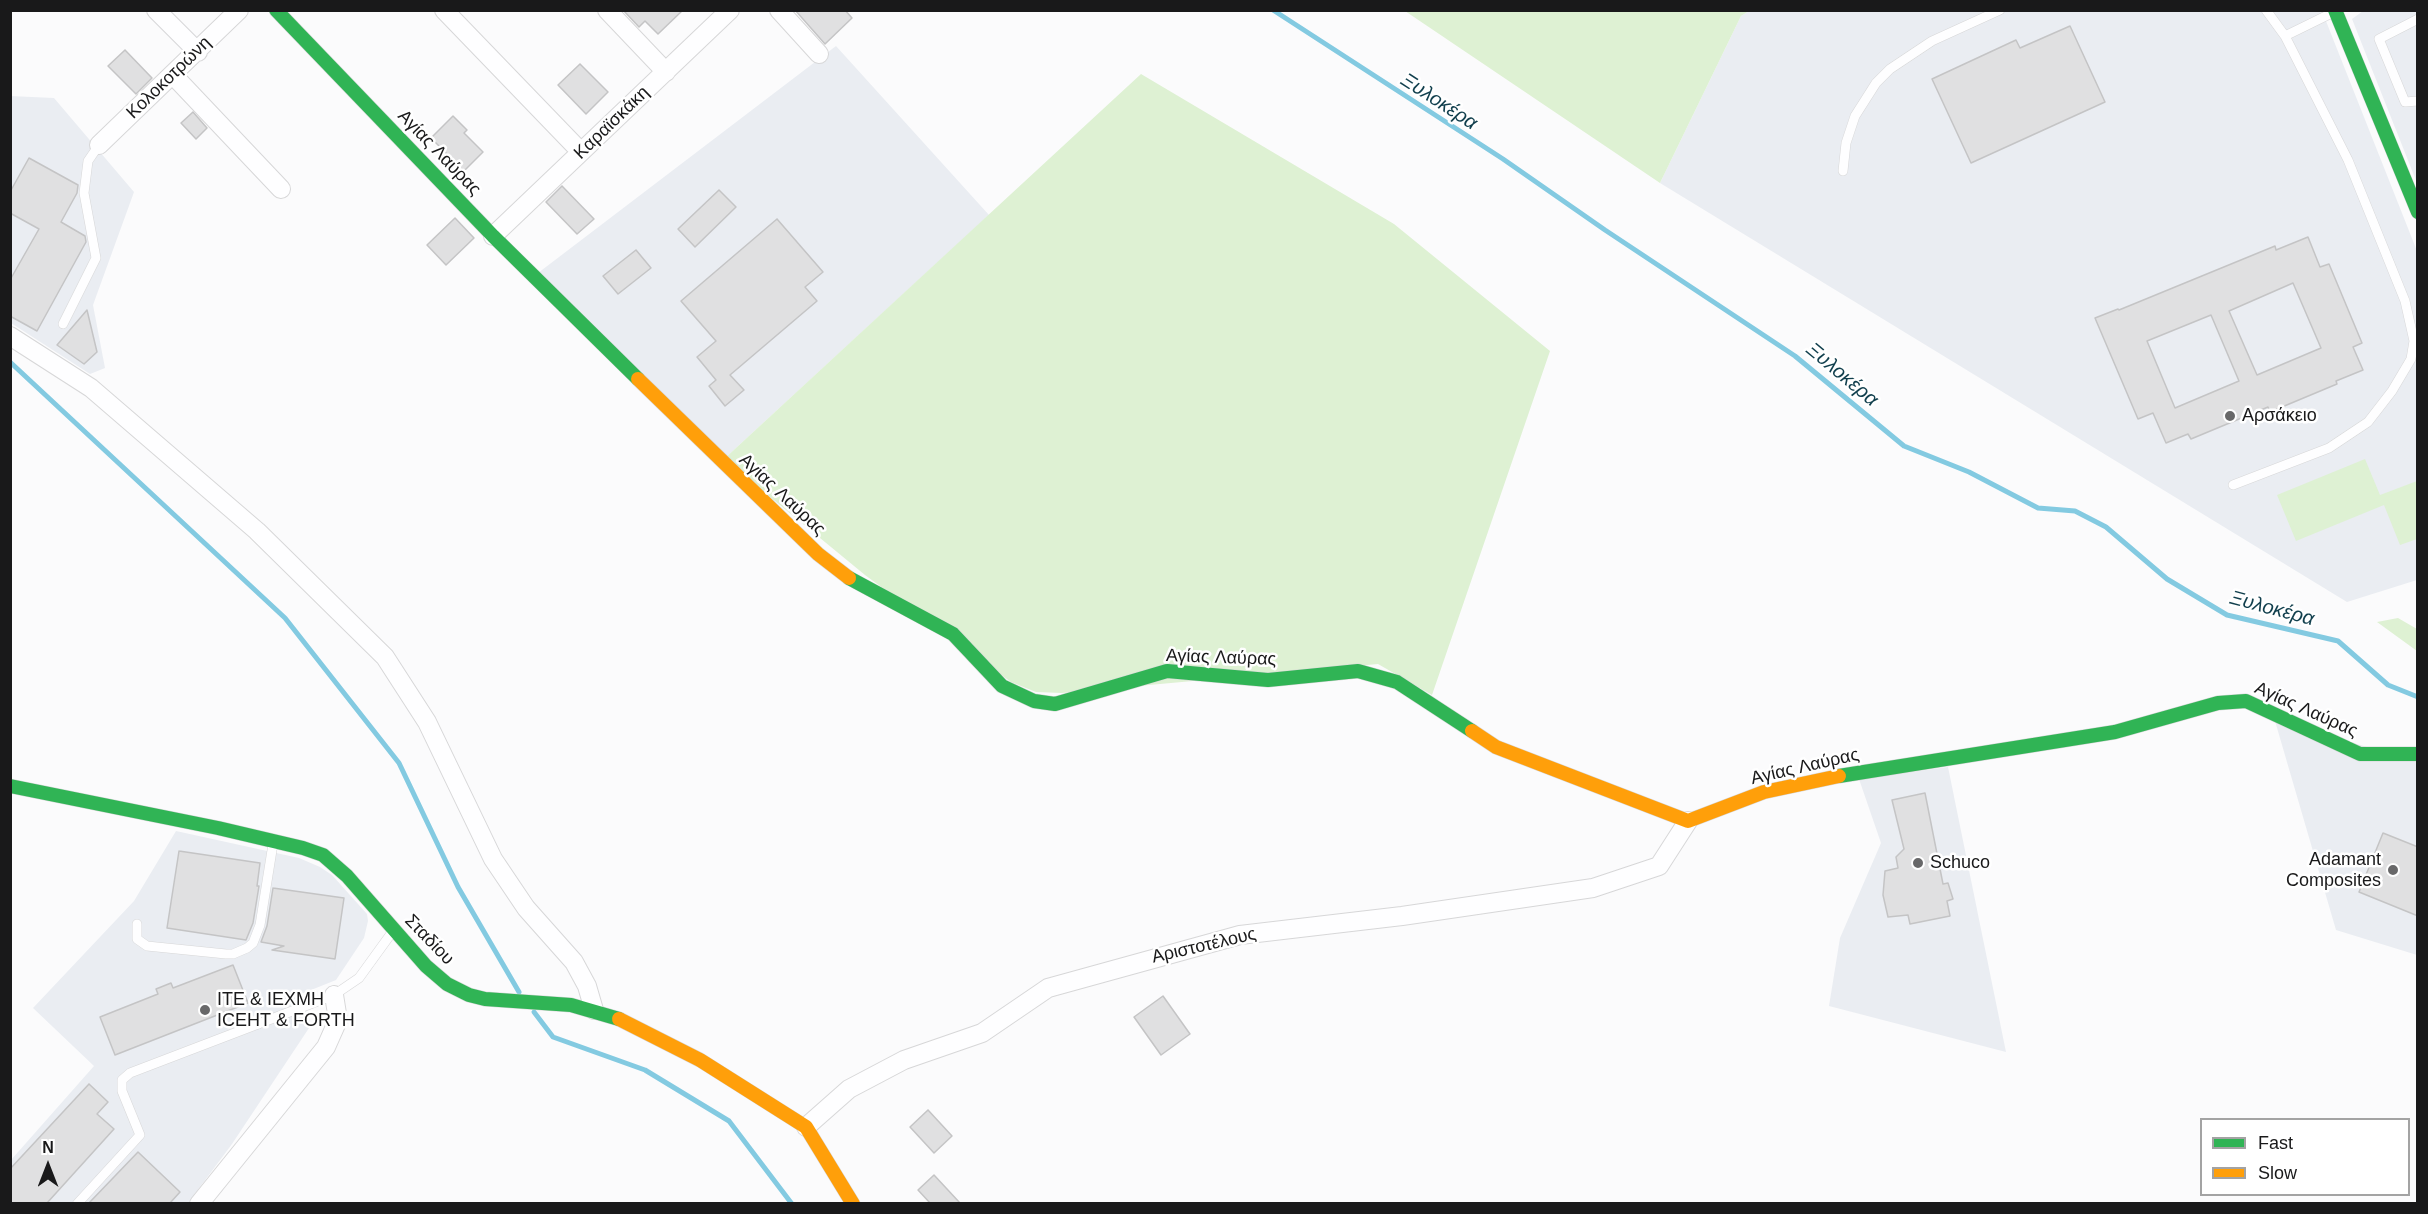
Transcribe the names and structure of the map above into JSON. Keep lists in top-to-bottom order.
{
  "streets": {
    "street": [
      "Κολοκοτρώνη",
      "Καραϊσκάκη",
      "Αγίας Λαύρας",
      "Σταδίου",
      "Αριστοτέλους"
    ]
  },
  "crossings": [
    ["Καραϊσκάκη", "Αγίας Λαύρας"],
    ["Αγίας Λαύρας", "Αριστοτέλους"],
    ["Σταδίου", "Αριστοτέλους"]
  ],
  "water": ["Ξυλοκέρα"],
  "places": [
    "Αρσάκειο",
    "Schuco",
    "Adamant Composites",
    "ΙΤΕ & ΙΕΧΜΗ ICEHT & FORTH"
  ],
  "legend": ["Fast", "Slow"],
  "north": "top"
}
